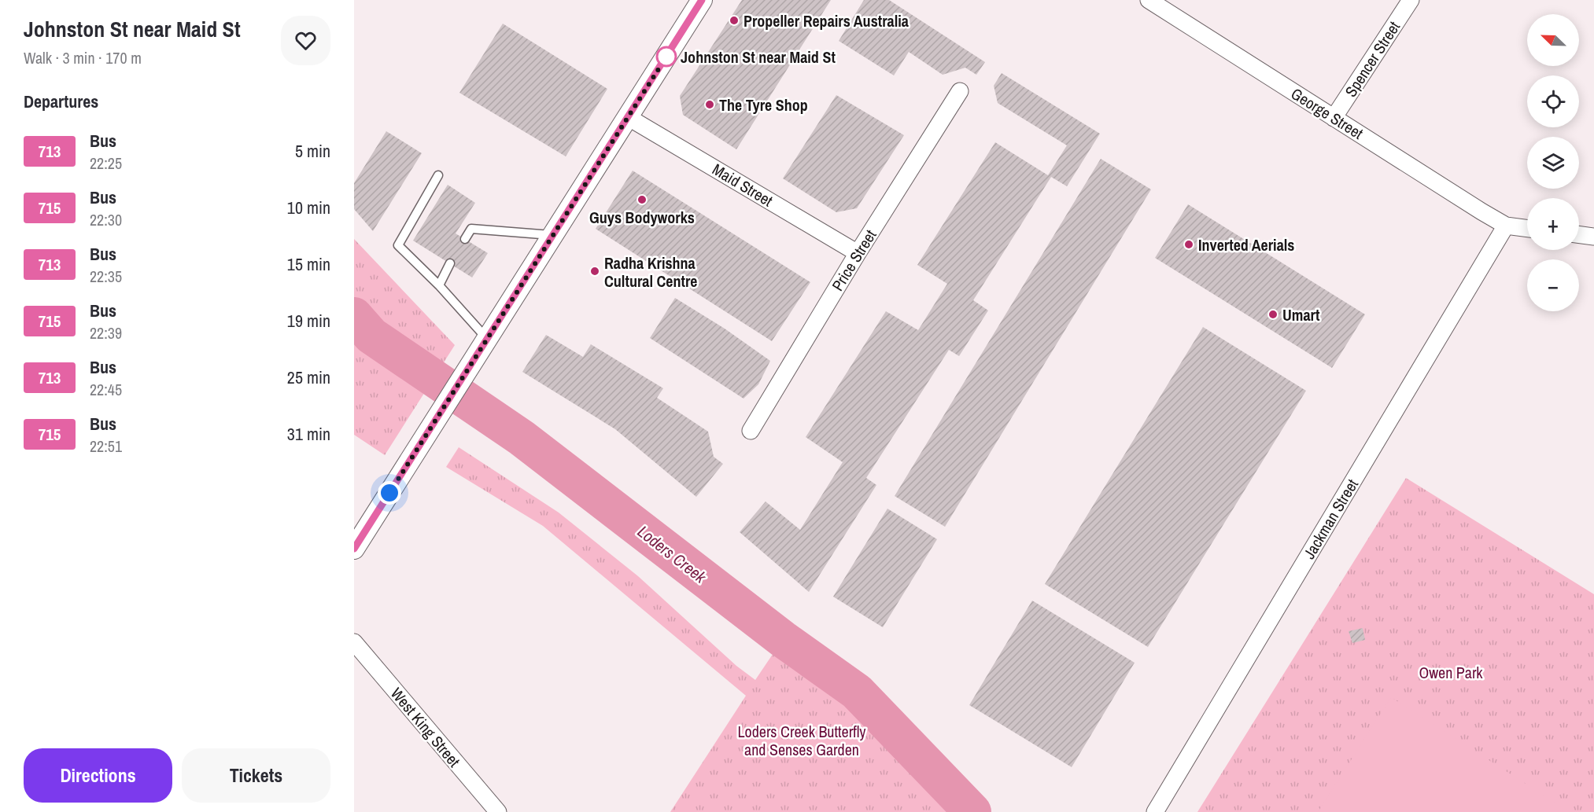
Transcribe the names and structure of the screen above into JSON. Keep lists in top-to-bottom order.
{
  "streets": {
    "street": [
      "Spencer Street",
      "George Street",
      "Maid Street",
      "Price Street",
      "Jackman Street",
      "West King Street"
    ]
  },
  "crossings": [
    ["Spencer Street", "George Street"],
    ["George Street", "Jackman Street"],
    ["Maid Street", "Price Street"]
  ],
  "water": ["Loders Creek"],
  "parks": ["Owen Park", "Loders Creek Butterfly and Senses Garden"],
  "places": [
    "Propeller Repairs Australia",
    "Johnston St near Maid St",
    "The Tyre Shop",
    "Guys Bodyworks",
    "Inverted Aerials",
    "Radha Krishna Cultural Centre",
    "Umart"
  ],
  "lines": ["bus line 713"],
  "north": "top left",
  "page": {
    "heading": [
      ["Johnston St near Maid St", "Walk · 3 min · 170 m"],
      "Departures"
    ],
    "map_buttons": ["+", "−"],
    "list": [
      {
        "mark": "713",
        "name": "Bus",
        "note": "22:25",
        "value": "5 min"
      },
      {
        "mark": "715",
        "name": "Bus",
        "note": "22:30",
        "value": "10 min"
      },
      {
        "mark": "713",
        "name": "Bus",
        "note": "22:35",
        "value": "15 min"
      },
      {
        "mark": "715",
        "name": "Bus",
        "note": "22:39",
        "value": "19 min"
      },
      {
        "mark": "713",
        "name": "Bus",
        "note": "22:45",
        "value": "25 min"
      },
      {
        "mark": "715",
        "name": "Bus",
        "note": "22:51",
        "value": "31 min"
      }
    ],
    "buttons": ["Directions", "Tickets"]
  }
}
